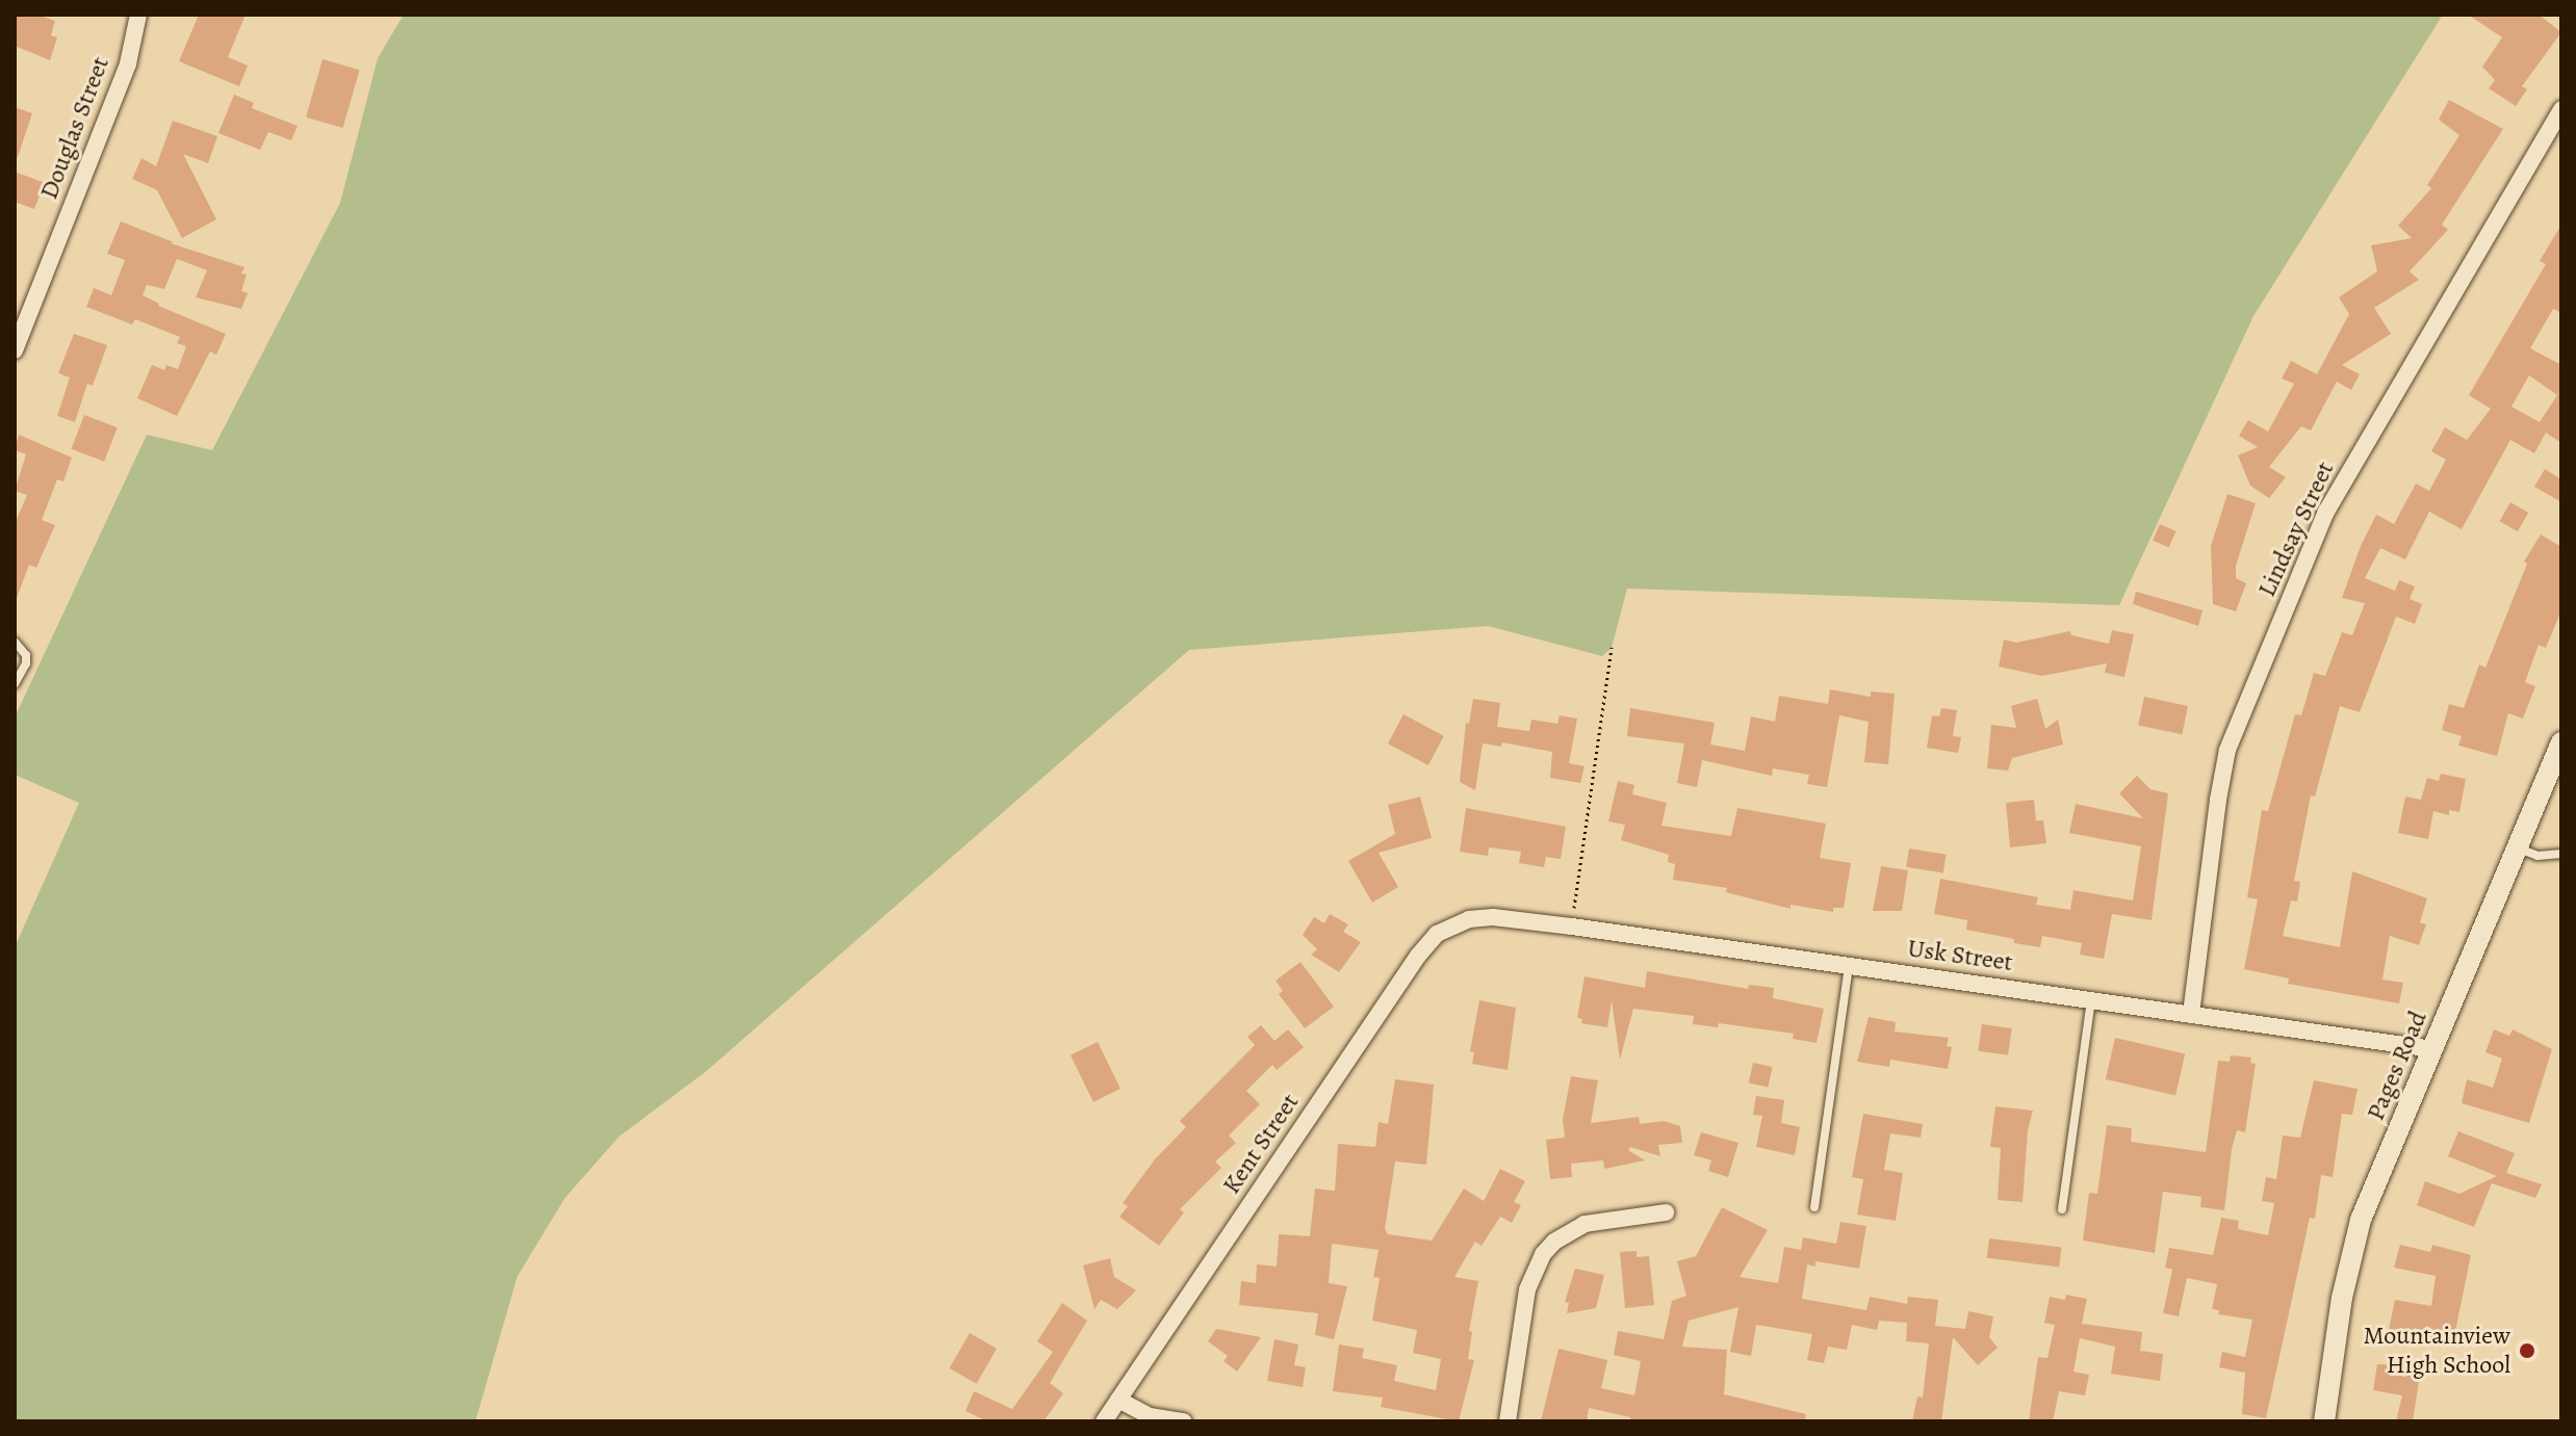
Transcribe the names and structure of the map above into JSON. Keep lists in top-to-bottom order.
{
  "streets": {
    "street": [
      "Douglas Street",
      "Lindsay Street",
      "Usk Street",
      "Pages Road",
      "Kent Street"
    ]
  },
  "crossings": [
    ["Lindsay Street", "Usk Street"],
    ["Usk Street", "Pages Road"],
    ["Usk Street", "Kent Street"]
  ],
  "places": ["Mountainview High School"]
}
